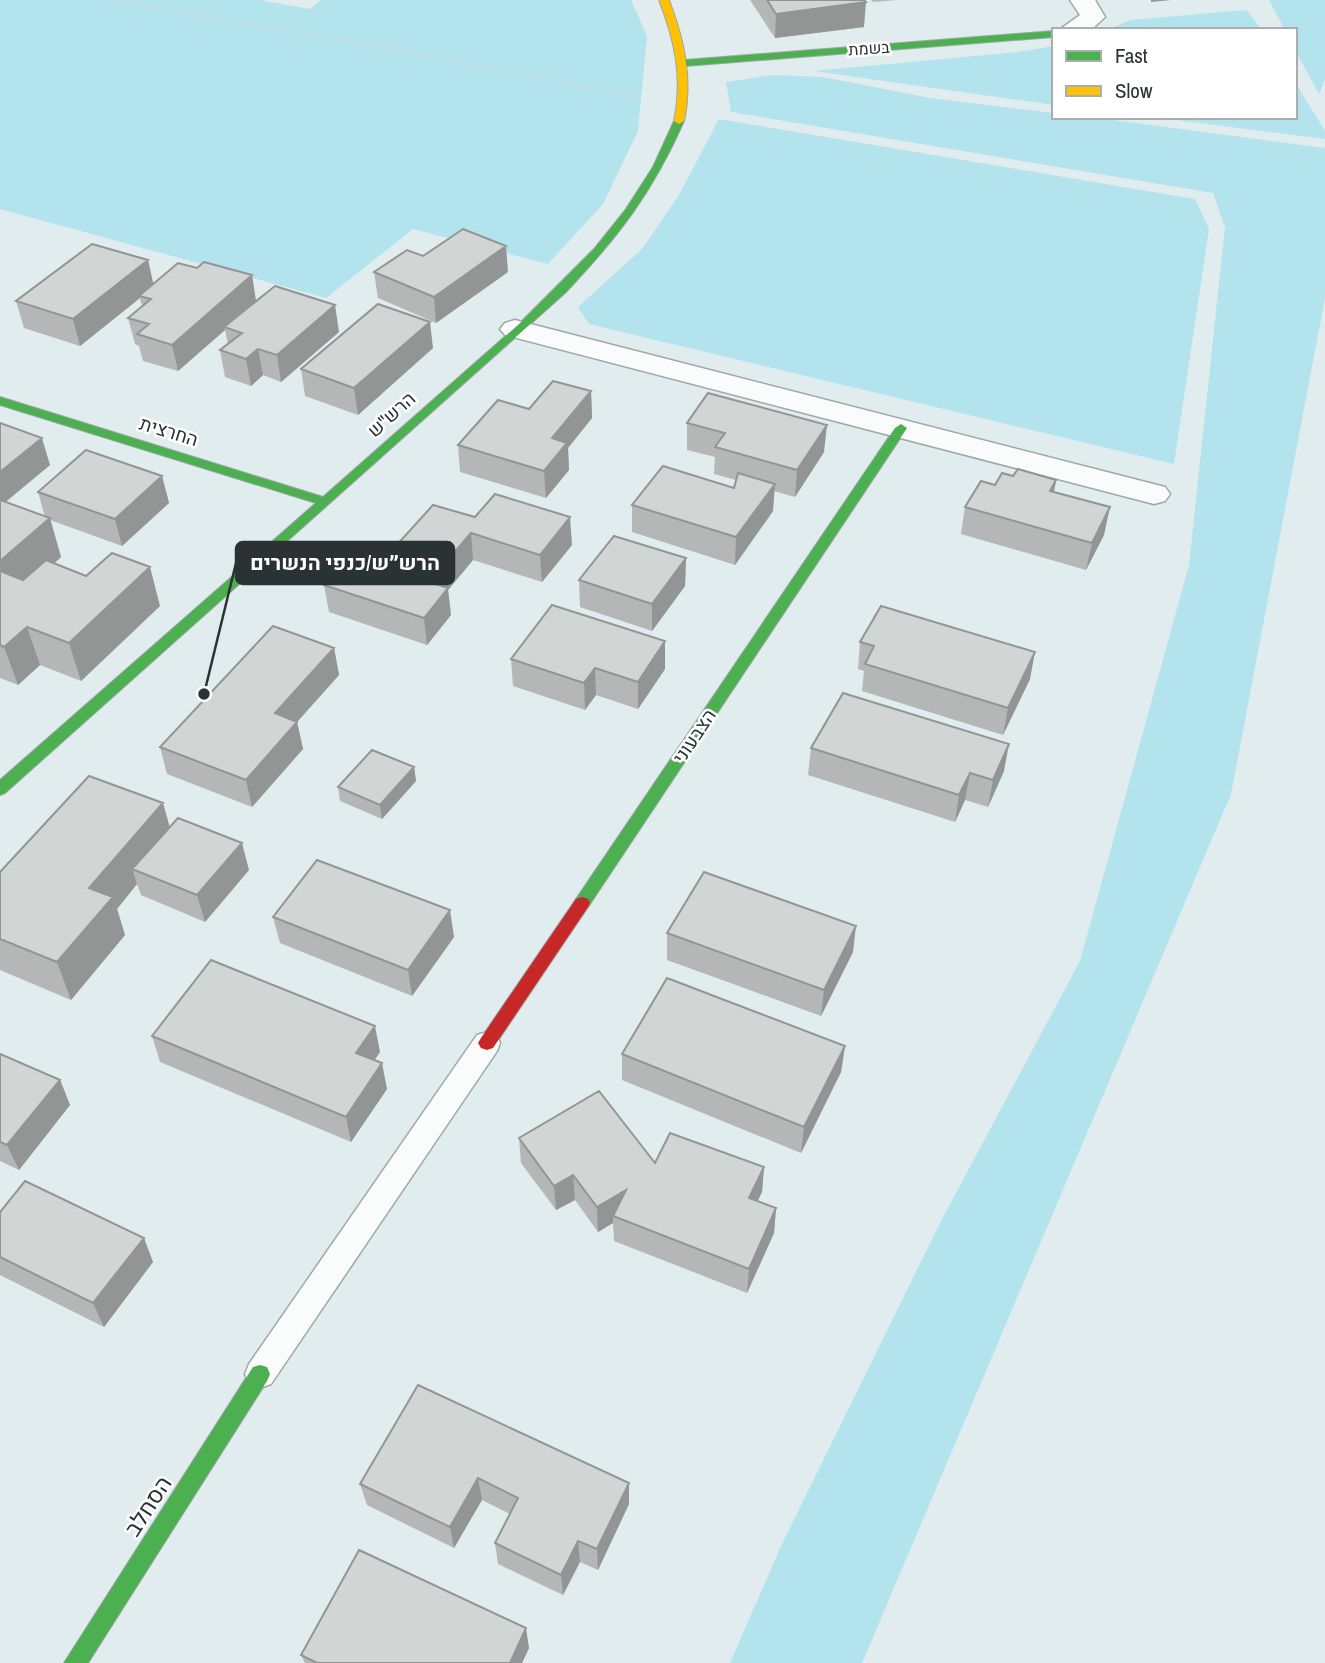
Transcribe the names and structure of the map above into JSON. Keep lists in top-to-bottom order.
{
  "streets": {
    "street": [
      "בשמת",
      "הרש''ש",
      "החרצית",
      "הצבעוני",
      "הסחלב"
    ]
  },
  "crossings": [
    ["בשמת", "הרש''ש"],
    ["הרש''ש", "החרצית"]
  ],
  "places": ["הרש״ש/כנפי הנשרים"],
  "legend": ["Fast", "Slow"]
}
